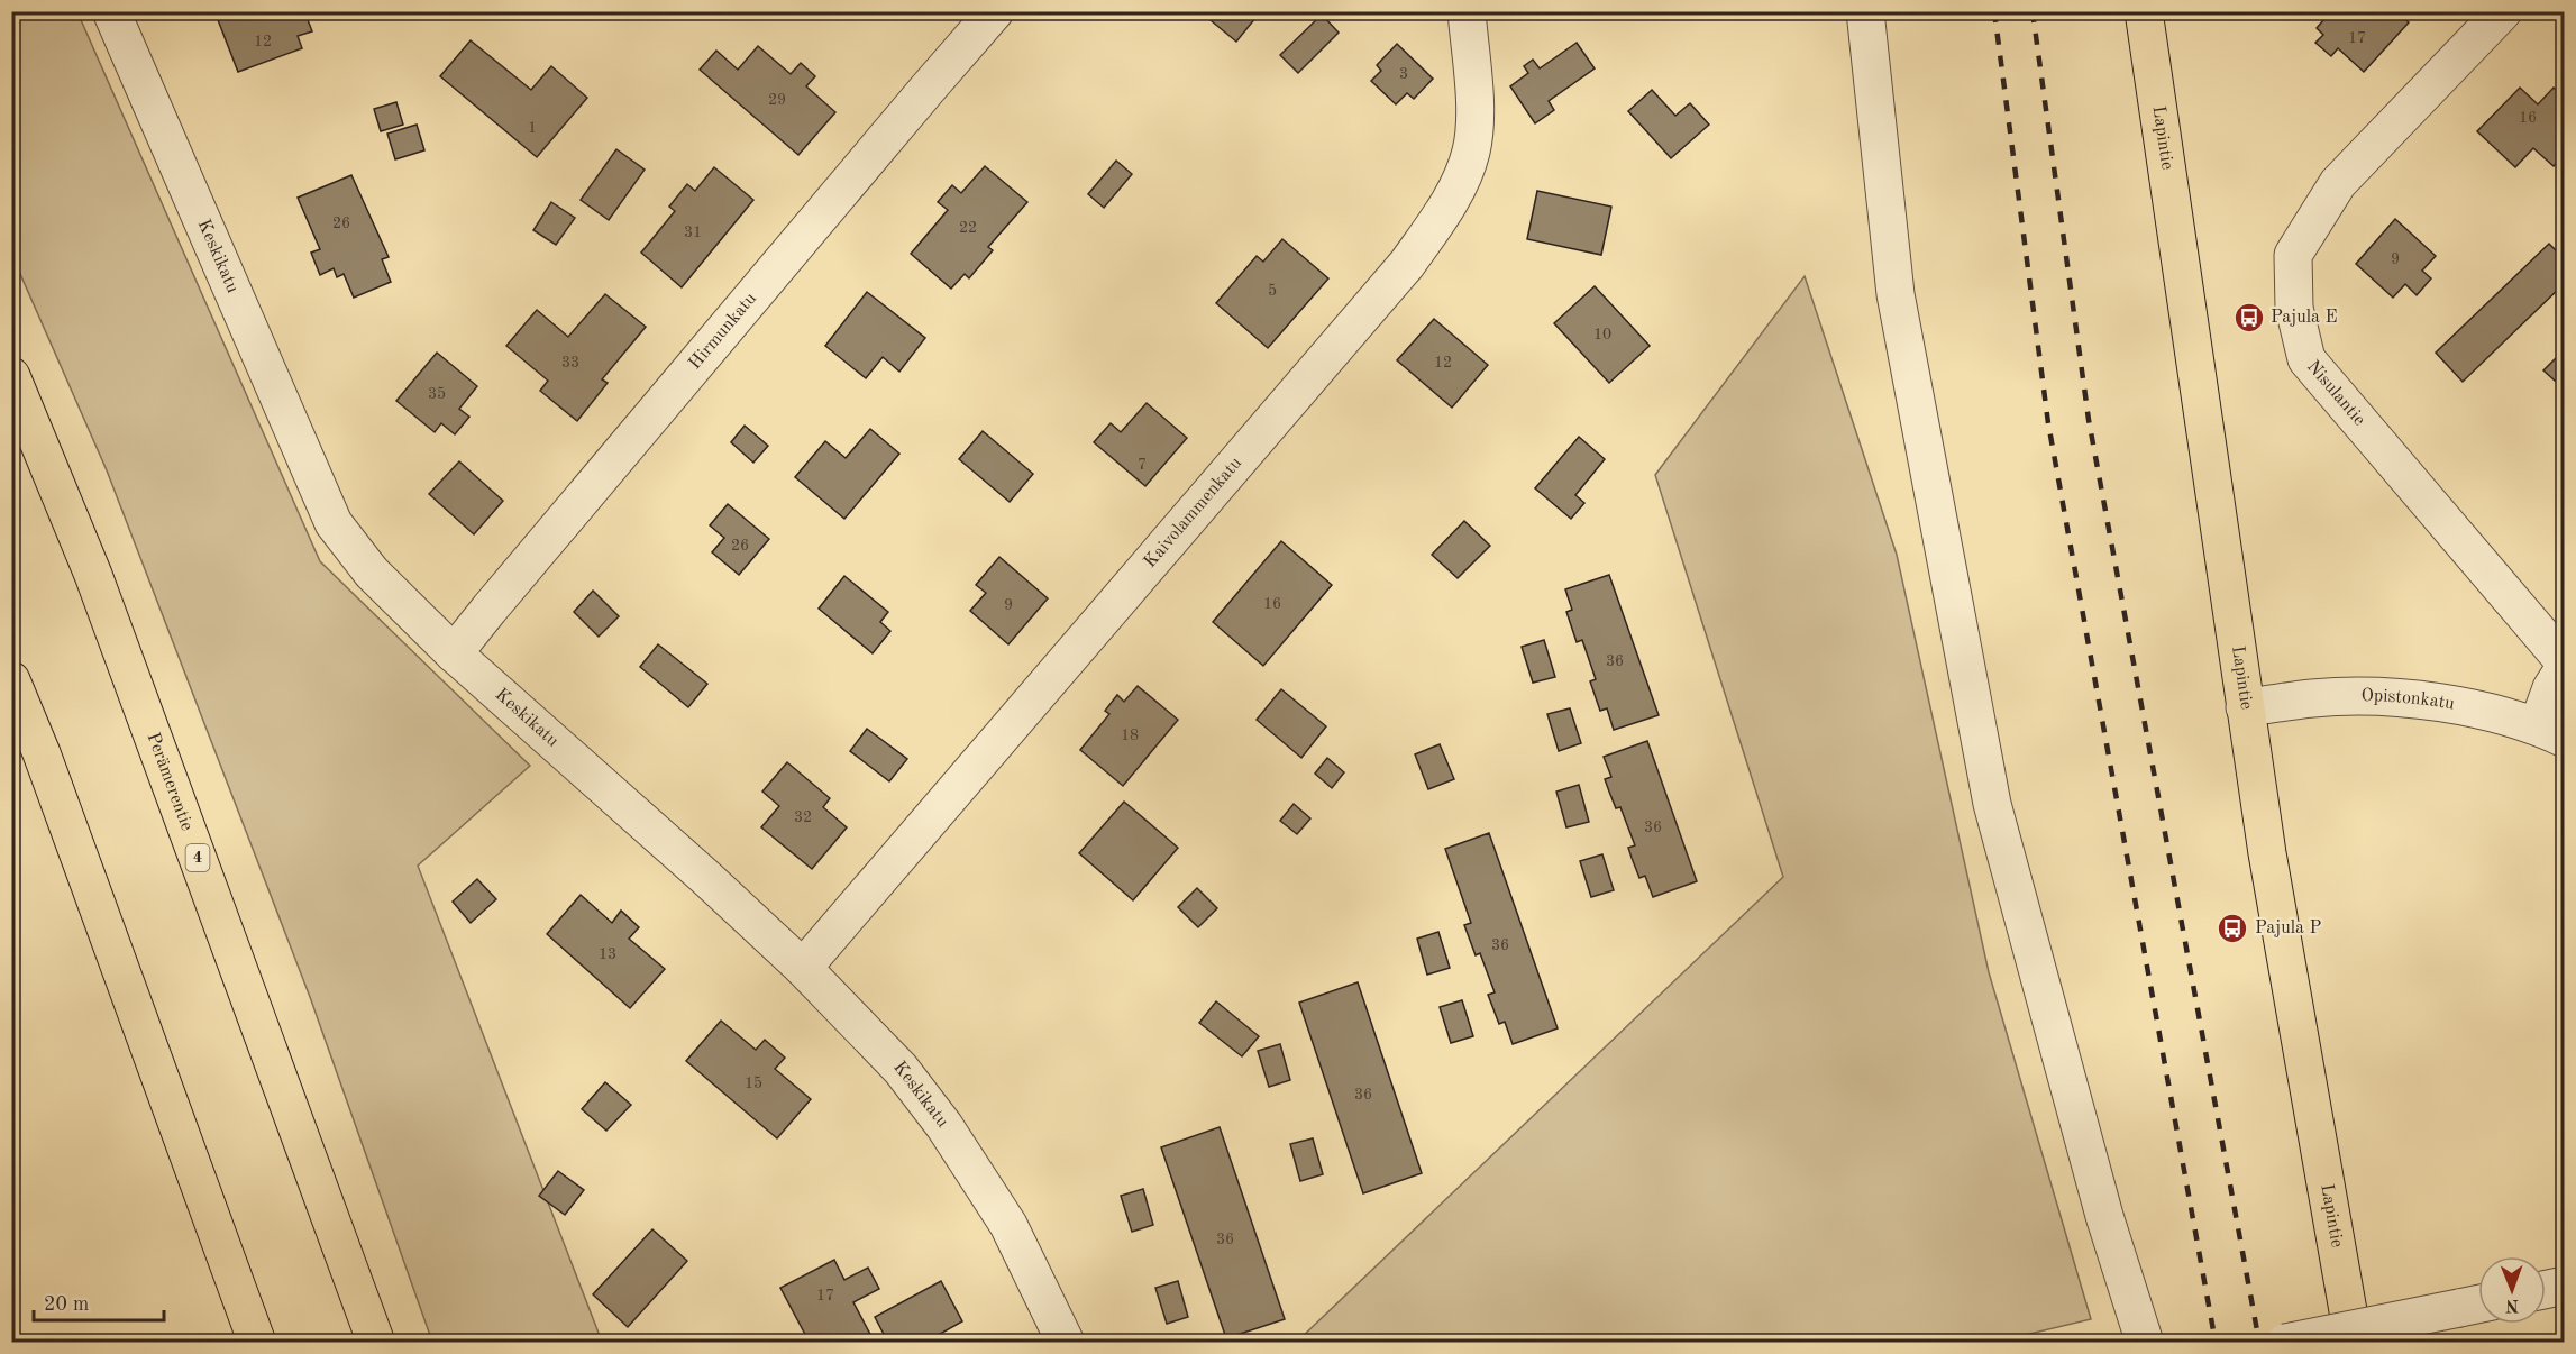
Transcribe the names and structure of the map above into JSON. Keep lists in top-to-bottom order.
{
  "streets": {
    "main road": ["Lapintie", "Perämerentie", "4"],
    "street": [
      "Keskikatu",
      "Hirmunkatu",
      "Nisulantie",
      "Kaivolammenkatu",
      "Opistonkatu"
    ]
  },
  "crossings": [
    ["Lapintie", "Opistonkatu"],
    ["Keskikatu", "Hirmunkatu"],
    ["Keskikatu", "Kaivolammenkatu"]
  ],
  "places": {
    "bus stop": ["Pajula E", "Pajula P"]
  },
  "house_numbers": [
    "17",
    "12",
    "3",
    "29",
    "16",
    "1",
    "26",
    "22",
    "31",
    "9",
    "5",
    "10",
    "33",
    "12",
    "35",
    "7",
    "26",
    "16",
    "9",
    "36",
    "18",
    "32",
    "36",
    "36",
    "13",
    "15",
    "36",
    "36",
    "17"
  ],
  "scale_bar": "20 m",
  "north": "bottom"
}
